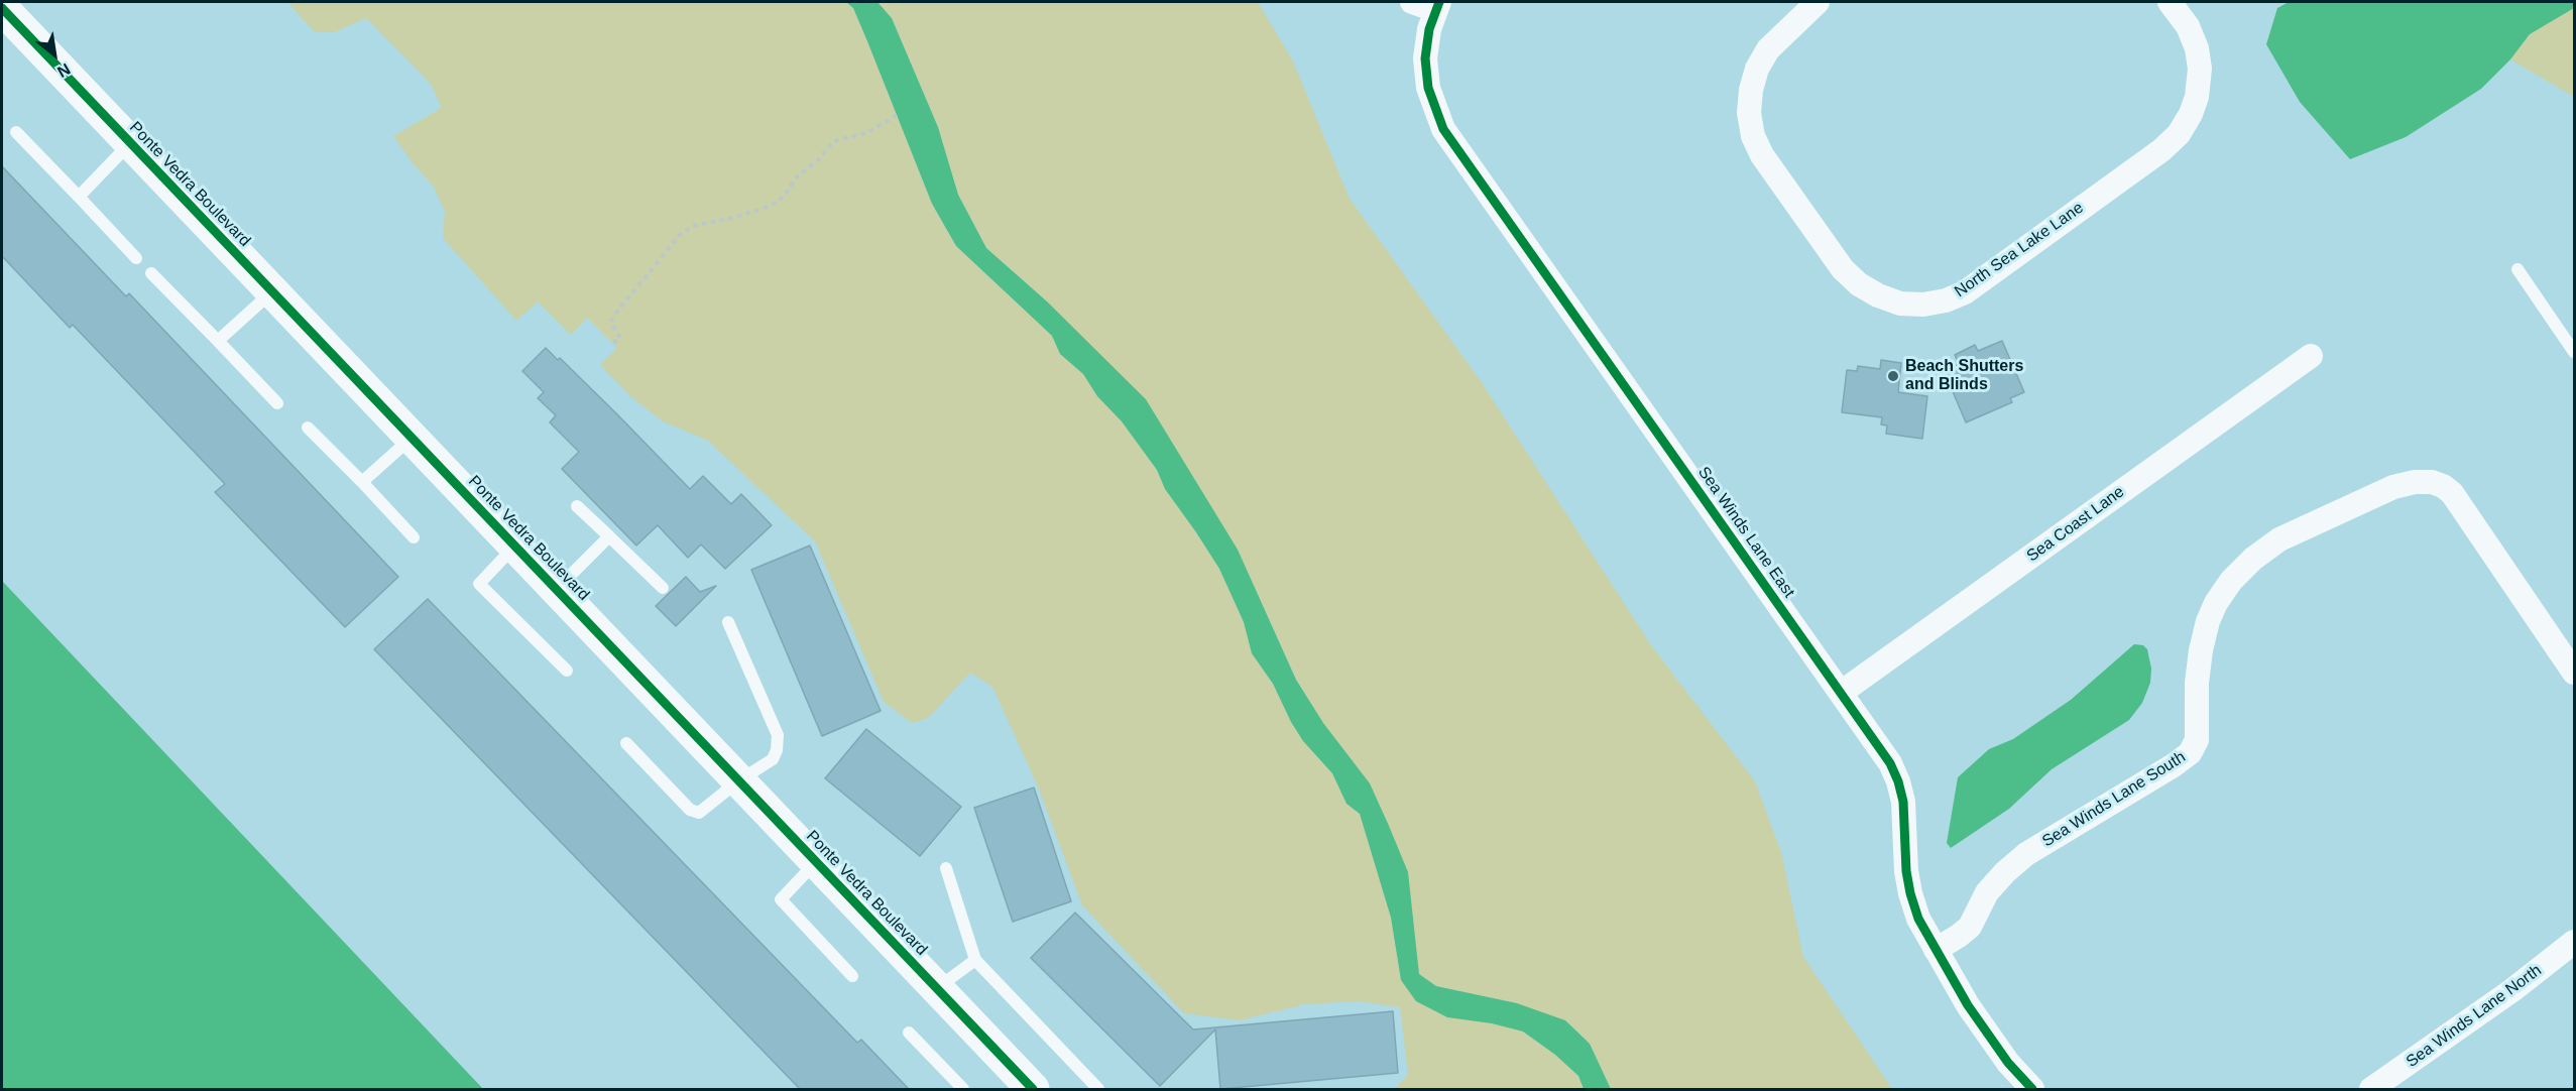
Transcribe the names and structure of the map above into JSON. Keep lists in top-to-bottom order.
{
  "streets": {
    "street": [
      "Ponte Vedra Boulevard",
      "North Sea Lake Lane",
      "Sea Coast Lane",
      "Sea Winds Lane East",
      "Sea Winds Lane South",
      "Sea Winds Lane North"
    ]
  },
  "crossings": [
    ["Sea Coast Lane", "Sea Winds Lane East"],
    ["Sea Winds Lane East", "Sea Winds Lane South"]
  ],
  "places": ["Beach Shutters and Blinds"],
  "north": "bottom right"
}
